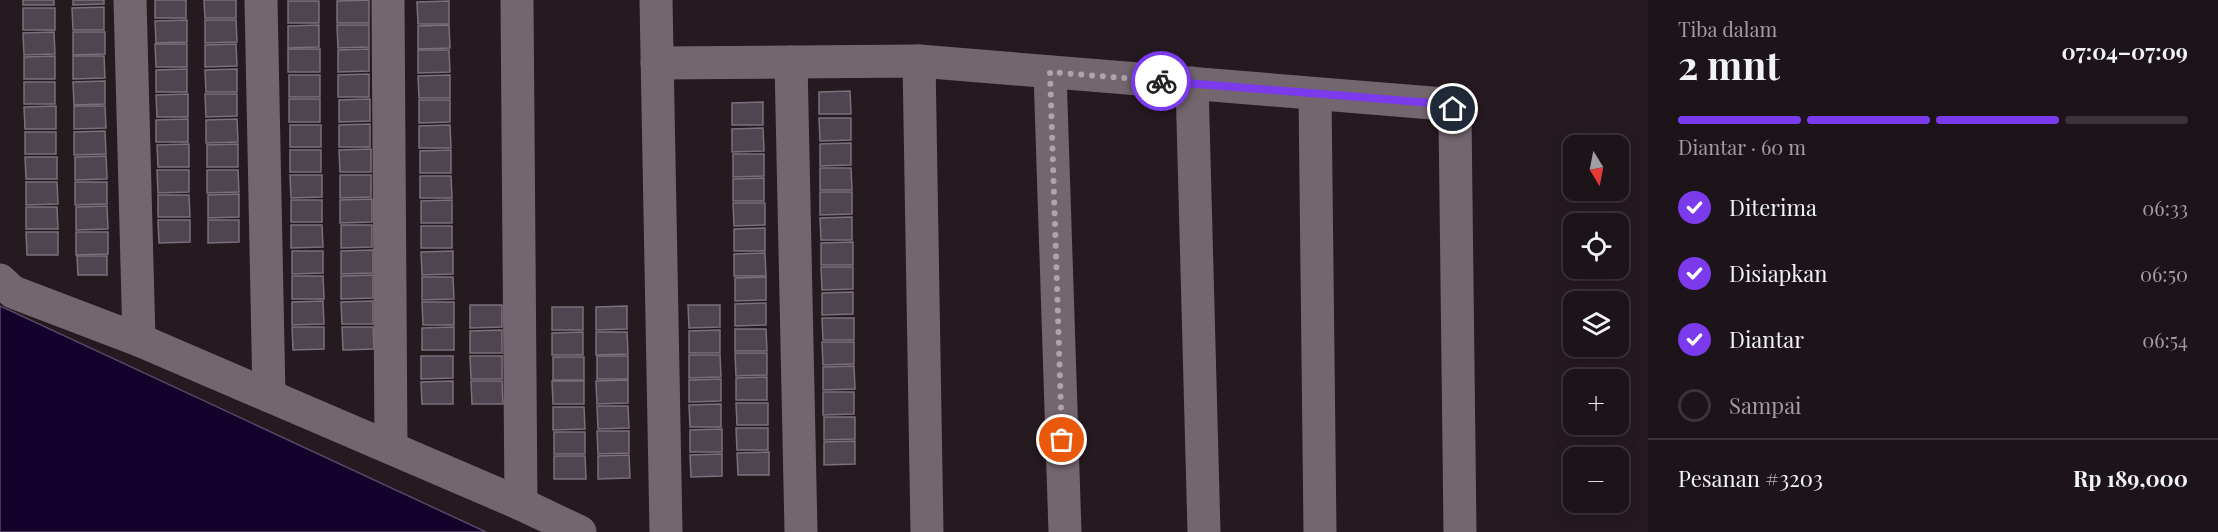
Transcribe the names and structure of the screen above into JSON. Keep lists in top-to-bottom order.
{
  "north": "bottom",
  "page": {
    "heading": ["2 mnt", "Tiba dalam", "07:04–07:09"],
    "panel": ["Pesanan #3203", "Rp 189,000"],
    "bar": "Diantar · 60 m",
    "map_buttons": ["+", "−"],
    "list": [
      ["Diterima", "06:33"],
      ["Disiapkan", "06:50"],
      ["Diantar", "06:54"],
      "Sampai"
    ]
  }
}
